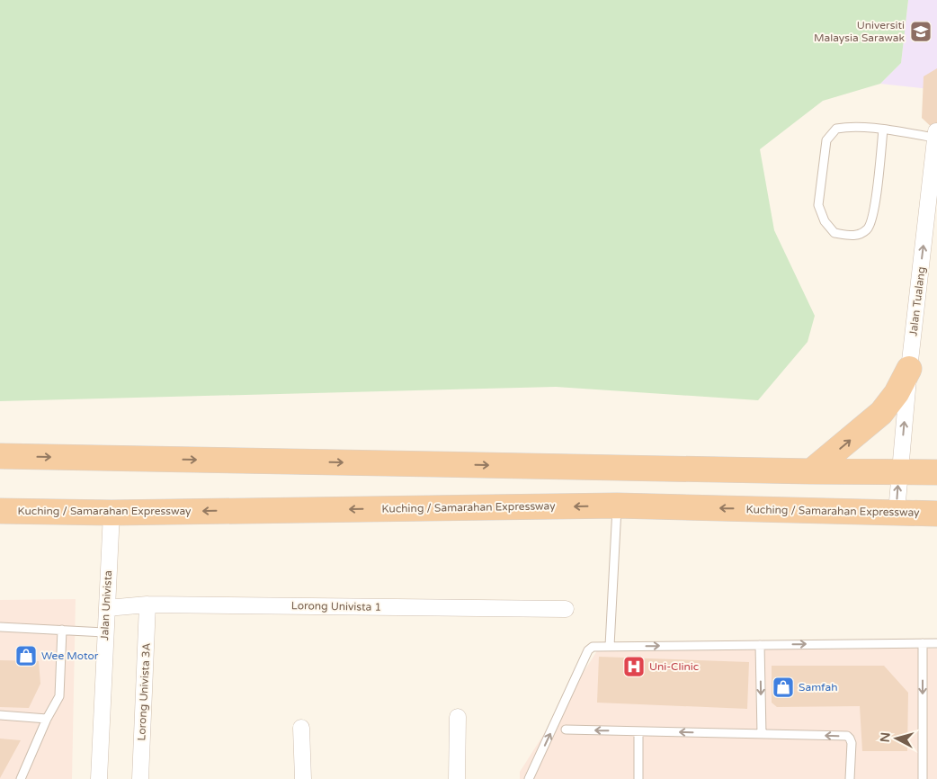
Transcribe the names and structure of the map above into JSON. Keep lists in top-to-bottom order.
{
  "streets": {
    "highway": ["Kuching / Samarahan Expressway"],
    "street": [
      "Jalan Tualang",
      "Jalan Univista",
      "Lorong Univista 1",
      "Lorong Univista 3A"
    ]
  },
  "crossings": [
    ["Jalan Tualang", "Kuching / Samarahan Expressway"],
    ["Kuching / Samarahan Expressway", "Jalan Univista"],
    ["Jalan Univista", "Lorong Univista 1"],
    ["Lorong Univista 1", "Lorong Univista 3A"]
  ],
  "one_way": ["Jalan Tualang"],
  "places": {
    "school or university": ["Universiti Malaysia Sarawak"],
    "shop": ["Wee Motor", "Samfah"],
    "hospital": ["Uni-Clinic"]
  },
  "north": "left"
}
